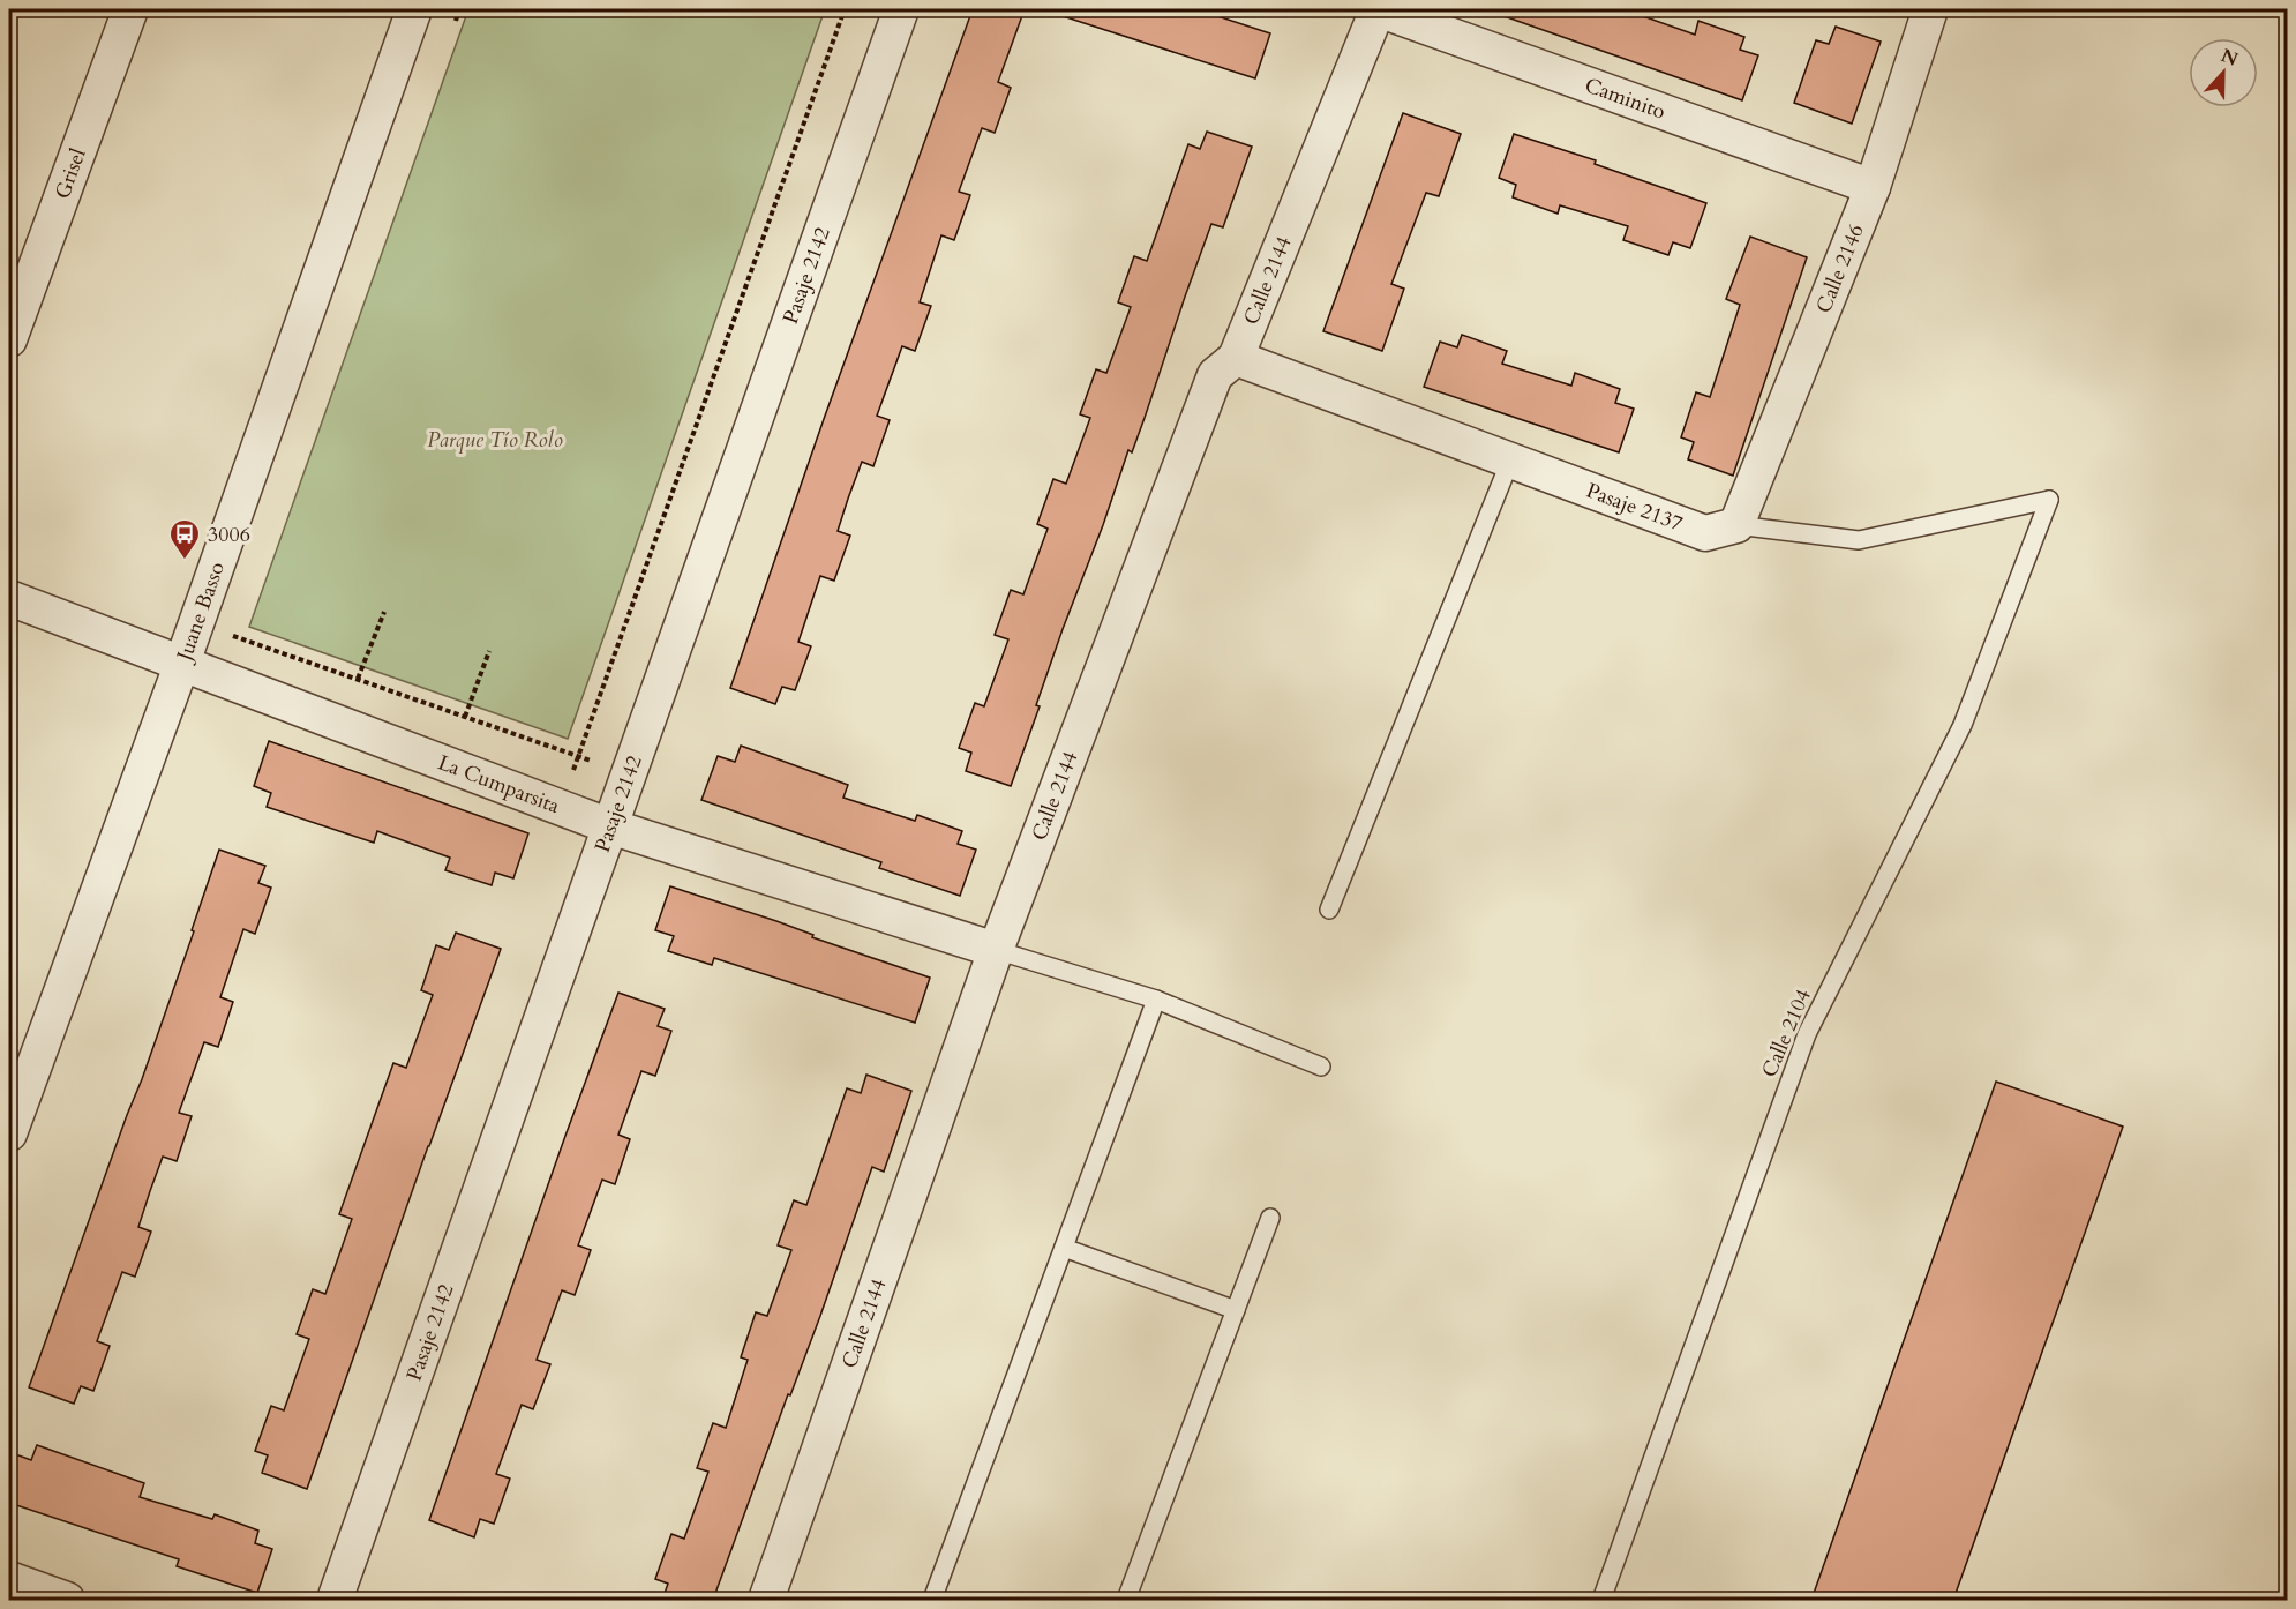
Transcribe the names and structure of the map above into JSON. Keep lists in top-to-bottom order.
{
  "streets": {
    "street": [
      "Caminito",
      "Grisel",
      "Calle 2146",
      "Pasaje 2142",
      "Calle 2144",
      "Pasaje 2137",
      "Juane Basso",
      "La Cumparsita"
    ],
    "lane": ["Calle 2104"]
  },
  "crossings": [
    ["Caminito", "Calle 2146"],
    ["Caminito", "Calle 2144"],
    ["Calle 2146", "Pasaje 2137"],
    ["Pasaje 2142", "La Cumparsita"],
    ["Calle 2144", "Pasaje 2137"],
    ["Calle 2144", "La Cumparsita"],
    ["Pasaje 2137", "Calle 2104"],
    ["Juane Basso", "La Cumparsita"]
  ],
  "parks": ["Parque Tío Rolo"],
  "places": {
    "bus stop": ["3006"]
  },
  "north": "top"
}
